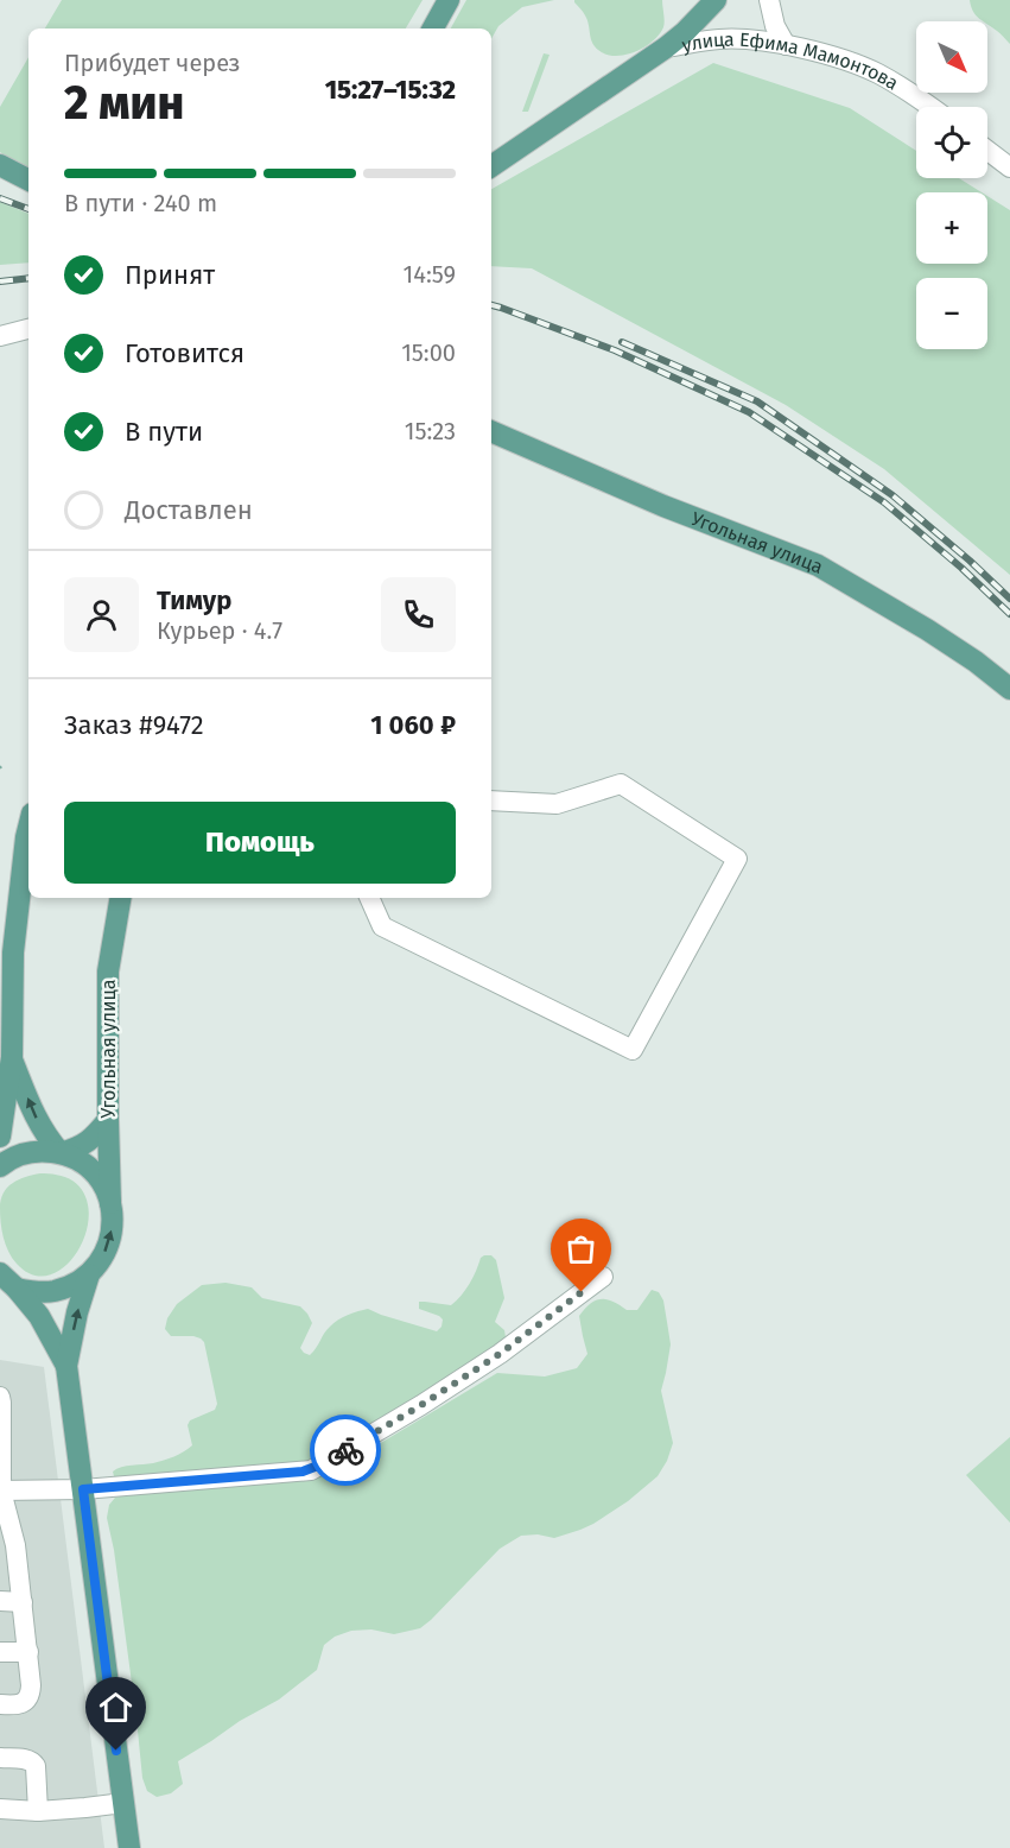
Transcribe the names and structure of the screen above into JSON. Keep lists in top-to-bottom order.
{
  "streets": {
    "main road": ["Угольная улица"],
    "street": ["улица Ефима Мамонтова"]
  },
  "north": "bottom right",
  "page": {
    "map_buttons": ["+", "−"],
    "heading": ["2 мин", "Прибудет через", "15:27–15:32"],
    "panel": [
      "Тимур",
      "Курьер · 4.7",
      "Заказ #9472",
      "1 060 ₽"
    ],
    "bar": "В пути · 240 m",
    "list": [
      ["Принят", "14:59"],
      ["Готовится", "15:00"],
      ["В пути", "15:23"],
      "Доставлен"
    ],
    "buttons": "Помощь"
  }
}
